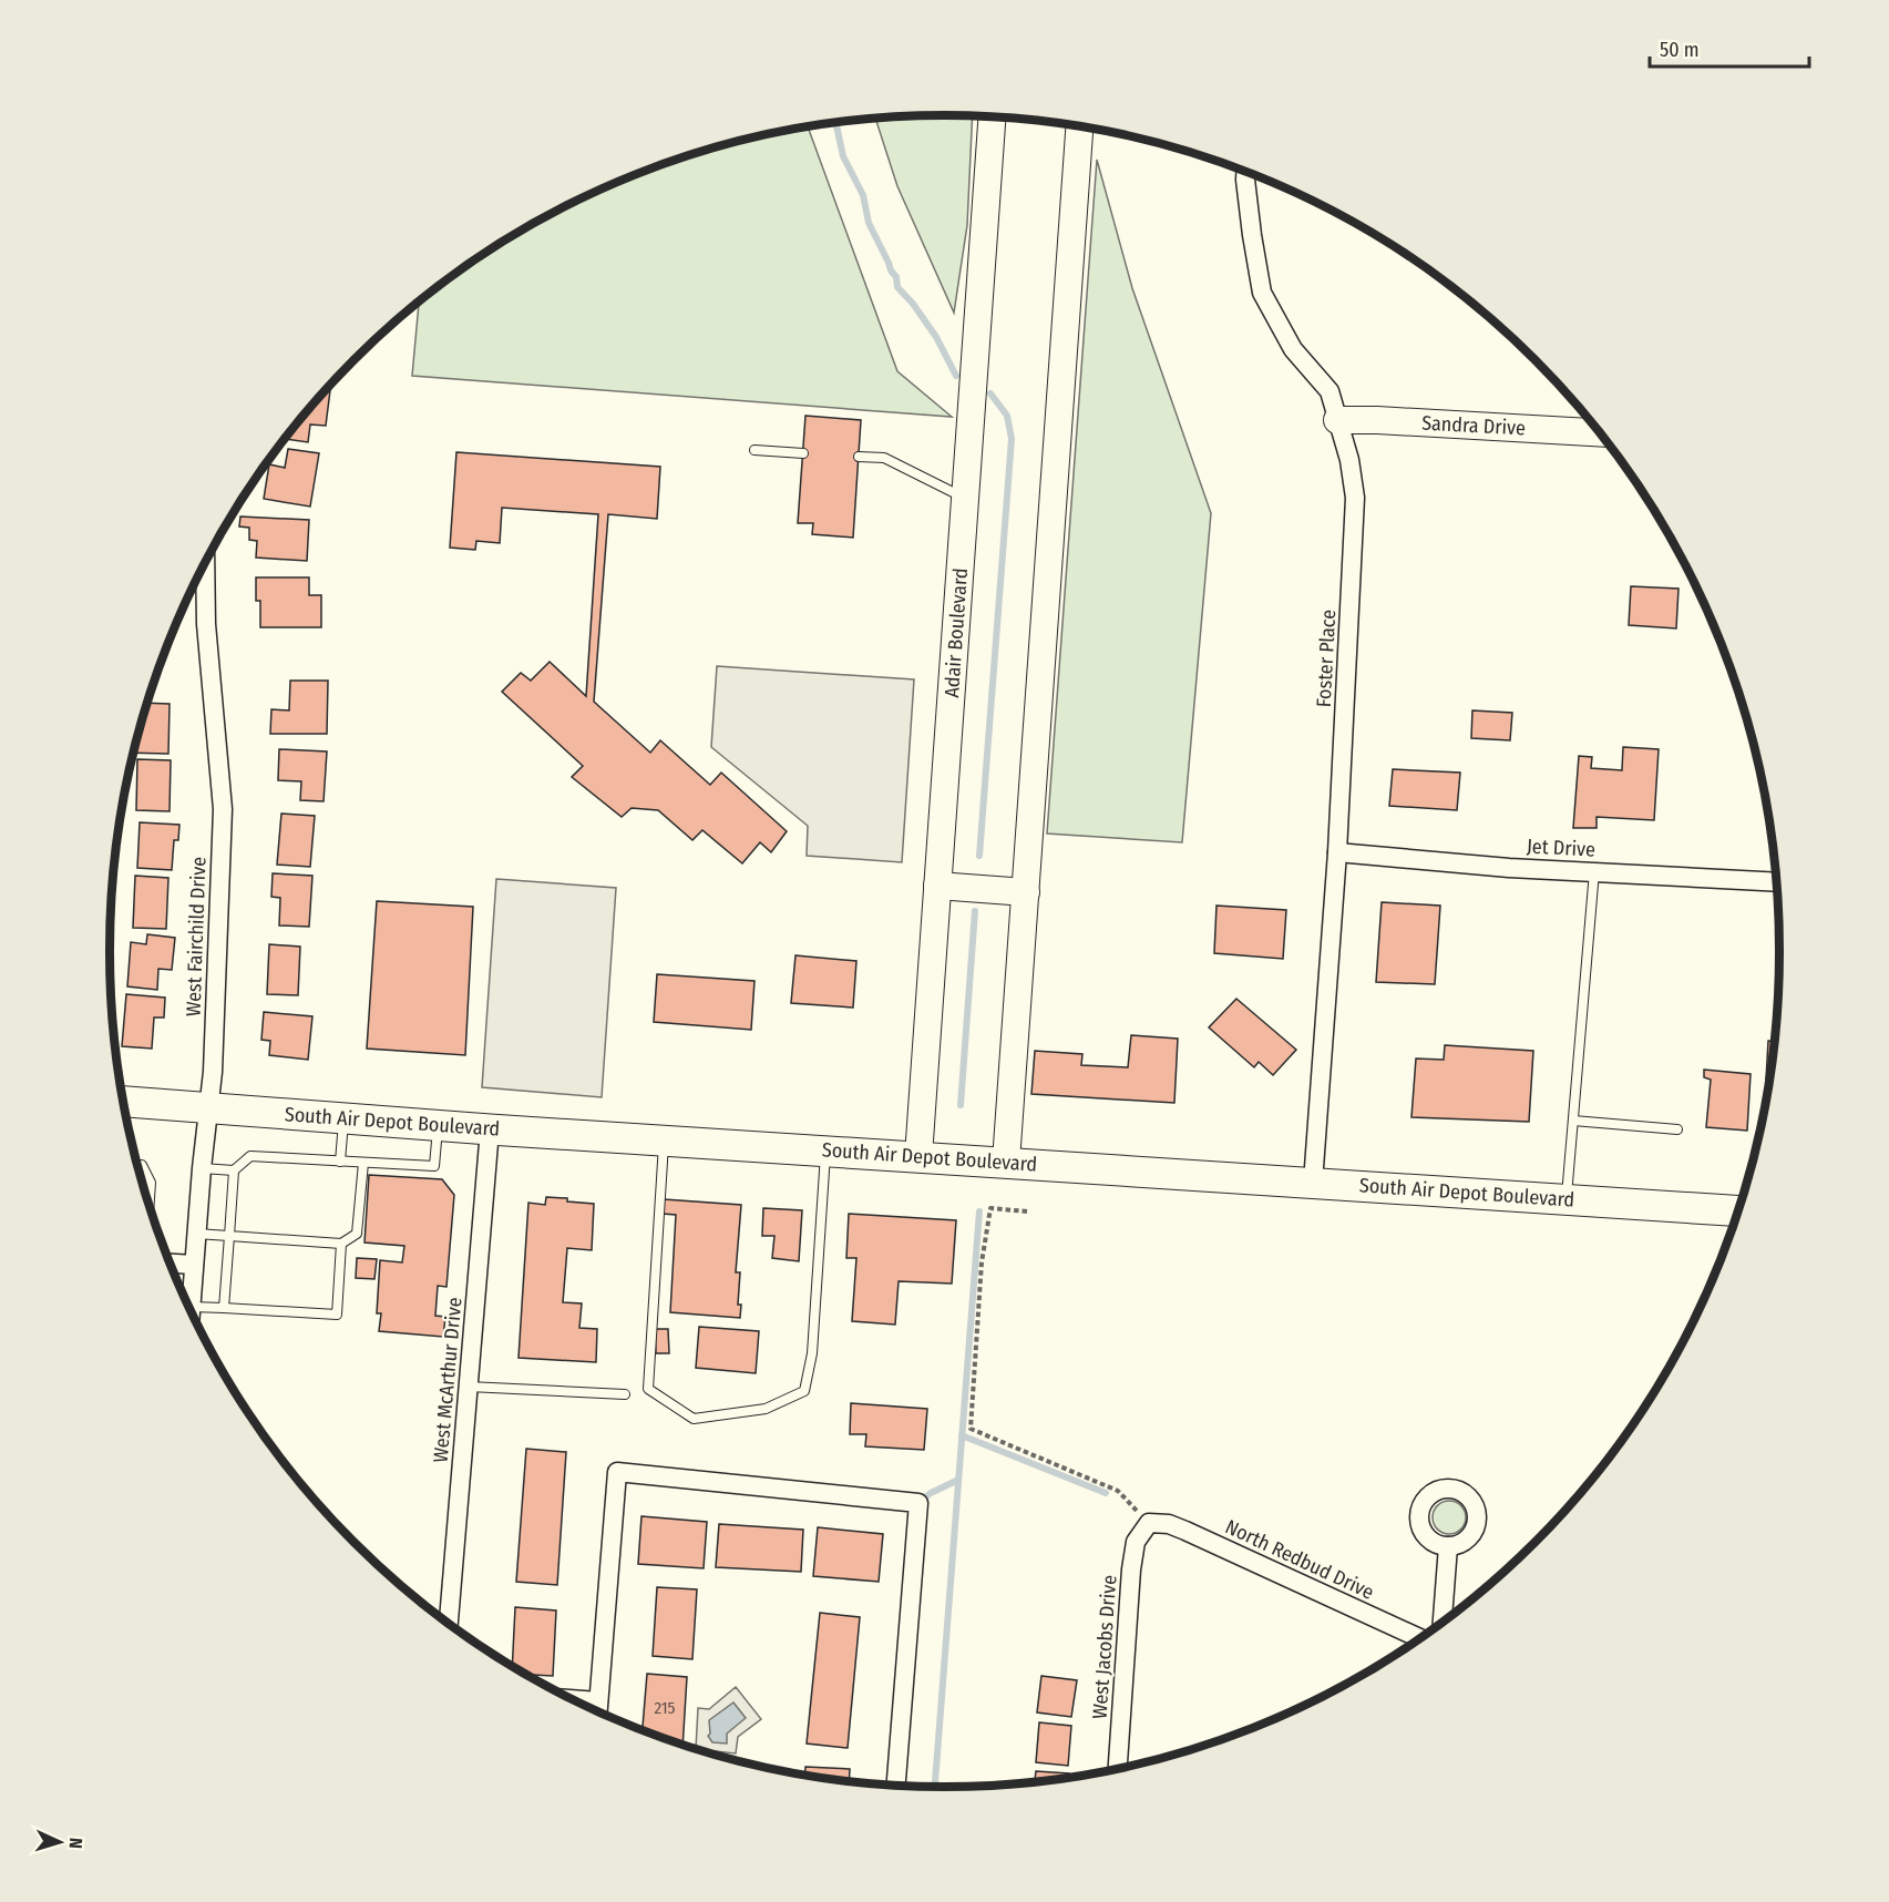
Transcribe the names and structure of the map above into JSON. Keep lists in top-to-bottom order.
{
  "streets": {
    "main road": ["South Air Depot Boulevard"],
    "street": [
      "Sandra Drive",
      "Adair Boulevard",
      "Foster Place",
      "Jet Drive",
      "West Fairchild Drive",
      "West McArthur Drive",
      "North Redbud Drive",
      "West Jacobs Drive"
    ]
  },
  "crossings": [
    ["Sandra Drive", "Foster Place"],
    ["Adair Boulevard", "South Air Depot Boulevard"],
    ["Foster Place", "Jet Drive"],
    ["Foster Place", "South Air Depot Boulevard"],
    ["West Fairchild Drive", "South Air Depot Boulevard"],
    ["South Air Depot Boulevard", "West McArthur Drive"],
    ["North Redbud Drive", "West Jacobs Drive"]
  ],
  "house_numbers": ["215"],
  "scale_bar": "50 m",
  "north": "right"
}
